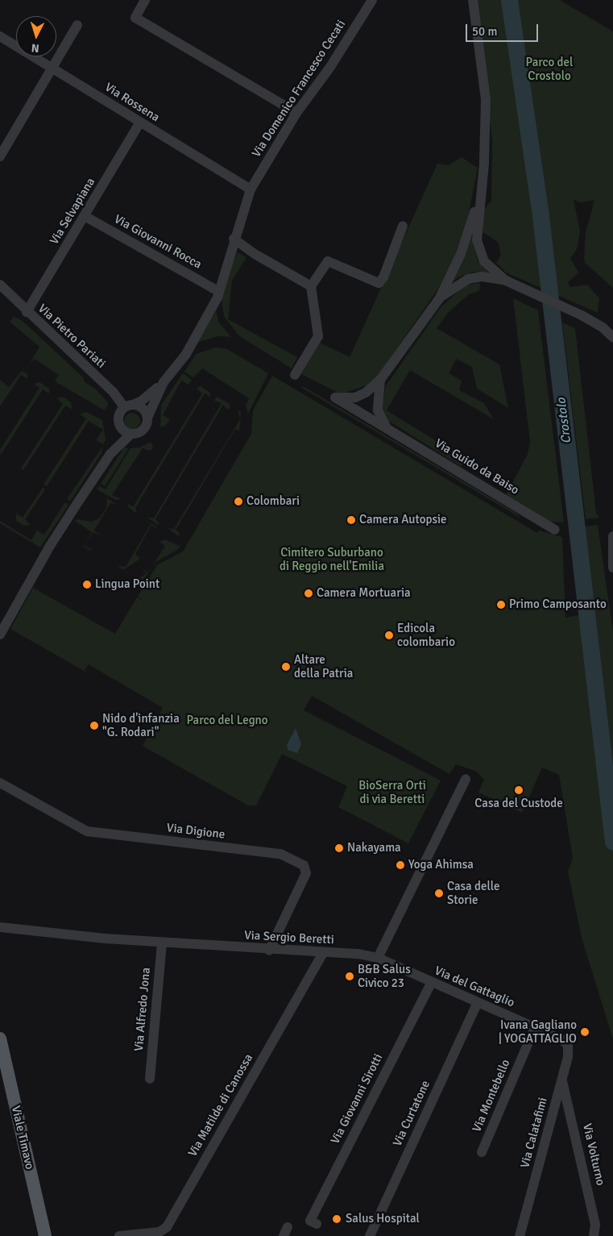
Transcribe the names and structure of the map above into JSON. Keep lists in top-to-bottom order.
{
  "streets": {
    "main road": ["Viale Timavo"],
    "street": [
      "Via Domenico Francesco Cecati",
      "Via Rossena",
      "Via Selvapiana",
      "Via Giovanni Rocca",
      "Via Pietro Pariati",
      "Via Guido da Baiso",
      "Via Digione",
      "Via Sergio Beretti",
      "Via del Gattaglio",
      "Via Alfredo Jona",
      "Via Montebello",
      "Via Giovanni Sirotti",
      "Via Matilde di Canossa",
      "Via Curtatone",
      "Via Calatafimi",
      "Via Volturno"
    ]
  },
  "crossings": [
    ["Via Domenico Francesco Cecati", "Via Rossena"],
    ["Via Domenico Francesco Cecati", "Via Giovanni Rocca"],
    ["Via Rossena", "Via Selvapiana"],
    ["Via Selvapiana", "Via Giovanni Rocca"],
    ["Via Selvapiana", "Via Pietro Pariati"],
    ["Via Digione", "Via Sergio Beretti"],
    ["Via Sergio Beretti", "Via del Gattaglio"],
    ["Via Sergio Beretti", "Via Alfredo Jona"],
    ["Via Sergio Beretti", "Via Matilde di Canossa"],
    ["Via del Gattaglio", "Via Montebello"],
    ["Via del Gattaglio", "Via Giovanni Sirotti"],
    ["Via del Gattaglio", "Via Curtatone"],
    ["Via del Gattaglio", "Via Calatafimi"],
    ["Via Calatafimi", "Via Volturno"]
  ],
  "water": ["Crostolo"],
  "parks": [
    "Parco del Crostolo",
    "Cimitero Suburbano di Reggio nell'Emilia",
    "Parco del Legno",
    "BioSerra Orti di via Beretti"
  ],
  "places": [
    "Colombari",
    "Camera Autopsie",
    "Lingua Point",
    "Camera Mortuaria",
    "Primo Camposanto",
    "Edicola colombario",
    "Altare della Patria",
    "Nido d'infanzia \"G. Rodari\"",
    "Casa del Custode",
    "Nakayama",
    "Yoga Ahimsa",
    "Casa delle Storie",
    "B&B Salus Civico 23",
    "Ivana Gagliano | YOGATTAGLIO",
    "Salus Hospital"
  ],
  "scale_bar": "50 m",
  "north": "bottom"
}
